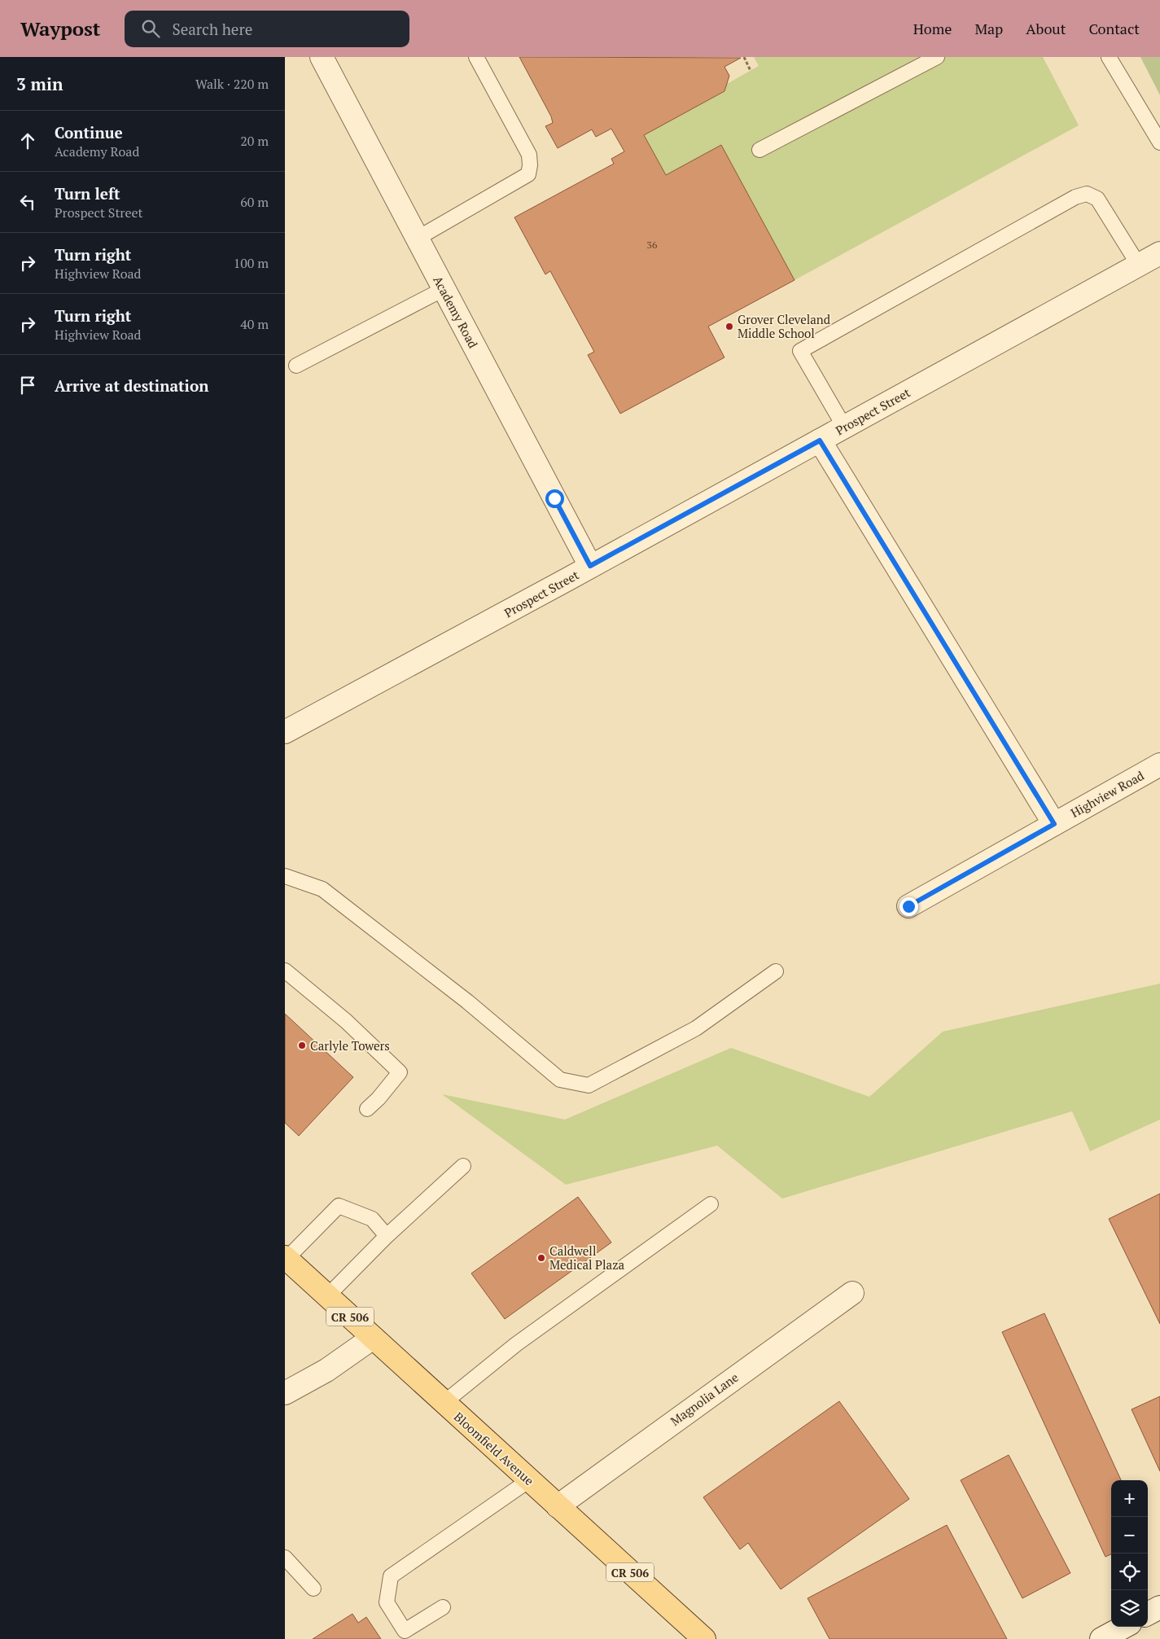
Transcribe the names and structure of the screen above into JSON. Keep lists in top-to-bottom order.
{
  "streets": {
    "main road": ["CR 506", "Bloomfield Avenue"],
    "street": [
      "Academy Road",
      "Prospect Street",
      "Highview Road",
      "Magnolia Lane"
    ]
  },
  "crossings": [
    ["Academy Road", "Prospect Street"],
    ["Magnolia Lane", "Bloomfield Avenue"]
  ],
  "places": ["Grover Cleveland Middle School", "Carlyle Towers", "Caldwell Medical Plaza"],
  "house_numbers": ["36"],
  "page": {
    "header": "Waypost",
    "search": "Search here",
    "nav": [
      "Home",
      "Map",
      "About",
      "Contact"
    ],
    "heading": ["3 min", "Walk · 220 m"],
    "list": [
      ["Continue", "Academy Road", "20 m"],
      ["Turn left", "Prospect Street", "60 m"],
      ["Turn right", "Highview Road", "100 m"],
      ["Turn right", "Highview Road", "40 m"],
      "Arrive at destination"
    ],
    "map_buttons": ["+", "−"]
  }
}
